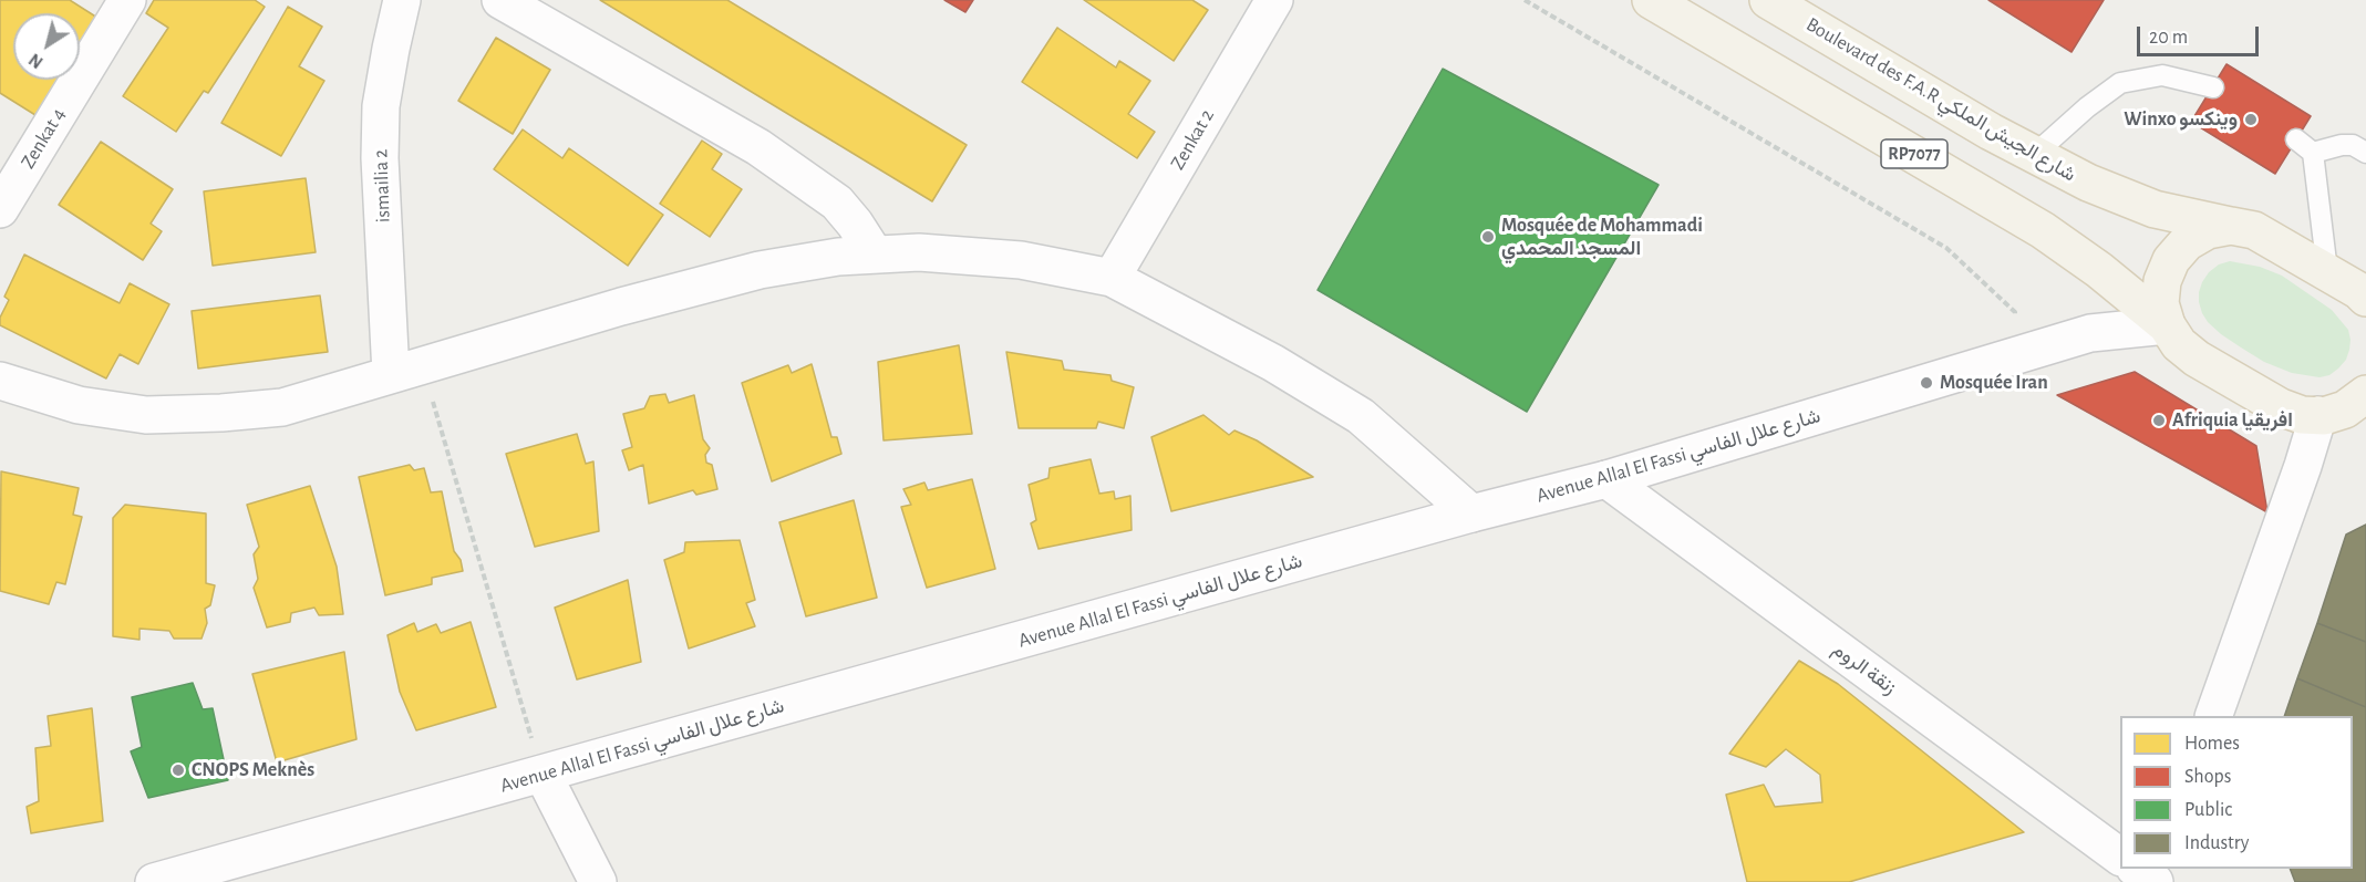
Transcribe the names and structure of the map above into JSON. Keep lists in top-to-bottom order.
{
  "streets": {
    "main road": ["Boulevard des F.A.R شارع الجيش الملكي", "RP7077"],
    "street": [
      "Zenkat 4",
      "Zenkat 2",
      "ismailia 2",
      "Avenue Allal El Fassi شارع علال الفاسي",
      "زنقة الروم"
    ]
  },
  "crossings": [
    ["Boulevard des F.A.R شارع الجيش الملكي", "RP7077"],
    ["RP7077", "Avenue Allal El Fassi شارع علال الفاسي"],
    ["Avenue Allal El Fassi شارع علال الفاسي", "زنقة الروم"]
  ],
  "places": [
    "Winxo وينكسو",
    "Mosquée de Mohammadi المسجد المحمدي",
    "Mosquée Iran",
    "Afriquia افريقيا",
    "CNOPS Meknès"
  ],
  "legend": [
    "Homes",
    "Shops",
    "Public",
    "Industry"
  ],
  "scale_bar": "20 m",
  "north": "bottom left"
}
